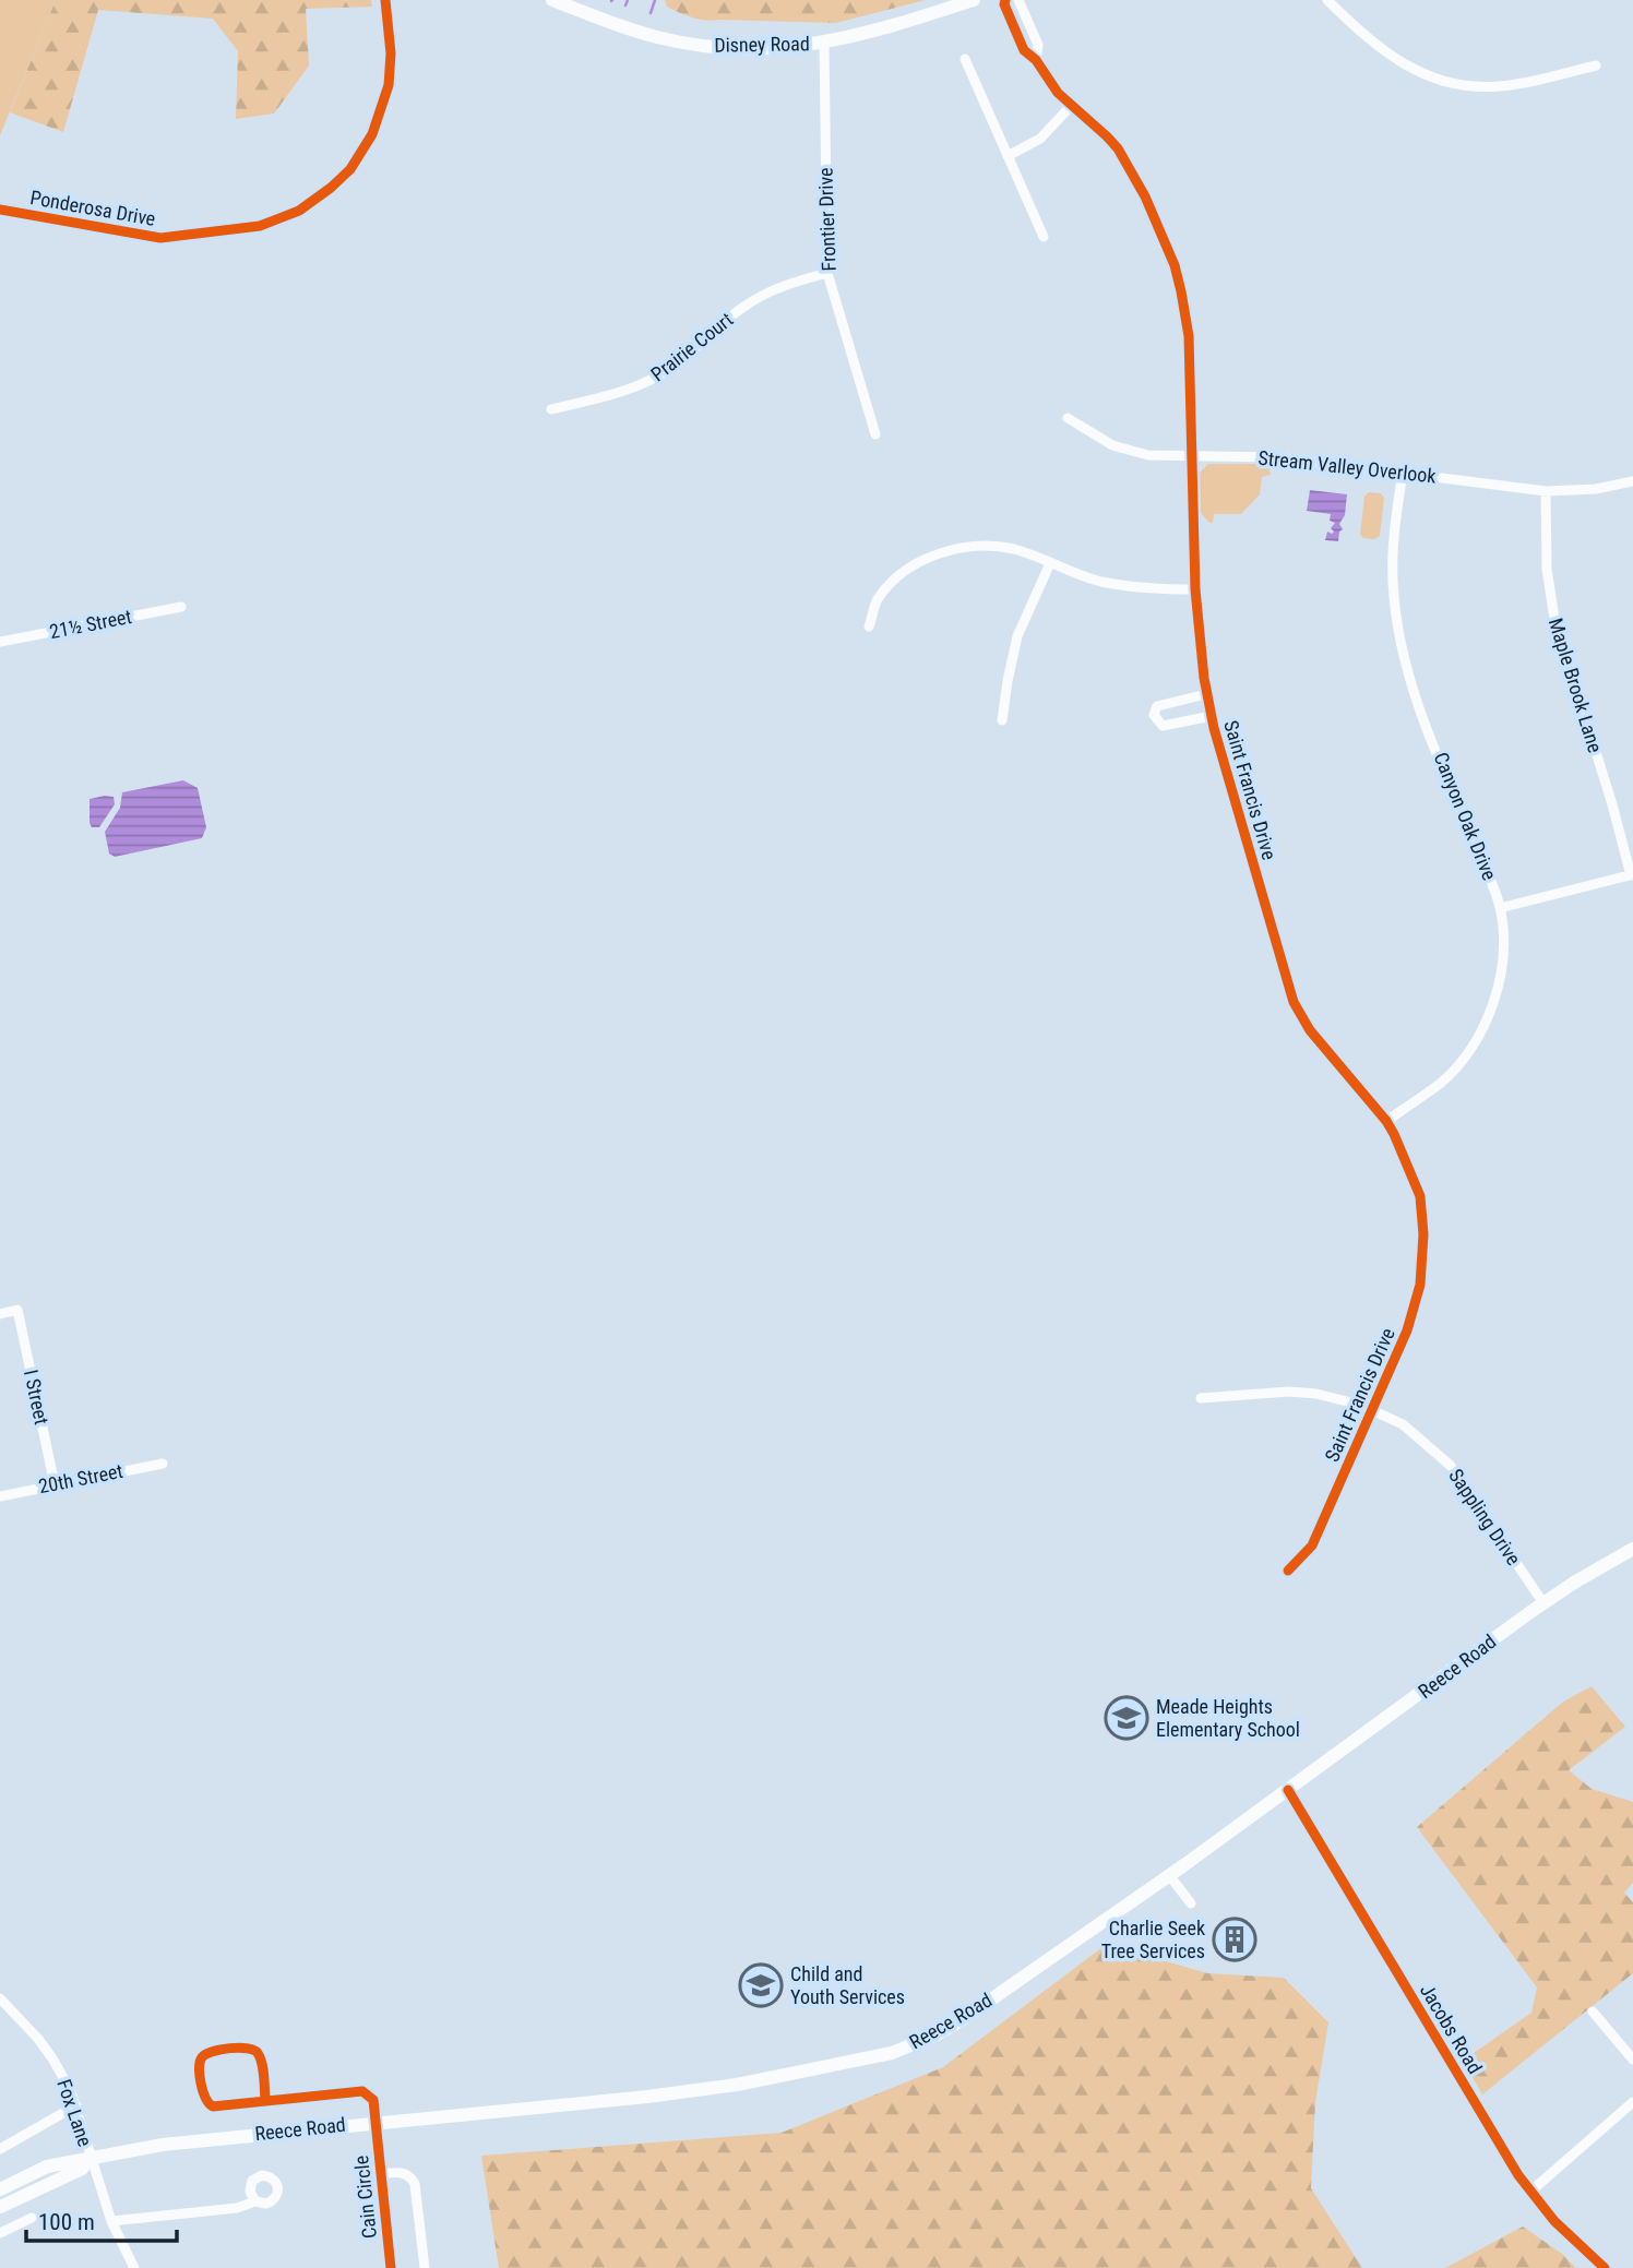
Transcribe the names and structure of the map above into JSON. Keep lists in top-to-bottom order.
{
  "streets": {
    "main road": ["Disney Road", "Reece Road", "Jacobs Road"],
    "street": [
      "Ponderosa Drive",
      "Frontier Drive",
      "Prairie Court",
      "Stream Valley Overlook",
      "21½ Street",
      "Maple Brook Lane",
      "Saint Francis Drive",
      "Canyon Oak Drive",
      "I Street",
      "20th Street",
      "Sappling Drive",
      "Fox Lane",
      "Cain Circle"
    ]
  },
  "crossings": [
    ["Disney Road", "Frontier Drive"],
    ["Frontier Drive", "Prairie Court"],
    ["Stream Valley Overlook", "Maple Brook Lane"],
    ["Stream Valley Overlook", "Saint Francis Drive"],
    ["Stream Valley Overlook", "Canyon Oak Drive"],
    ["Saint Francis Drive", "Canyon Oak Drive"],
    ["Saint Francis Drive", "Sappling Drive"],
    ["I Street", "20th Street"],
    ["Sappling Drive", "Reece Road"],
    ["Reece Road", "Jacobs Road"],
    ["Reece Road", "Fox Lane"],
    ["Reece Road", "Cain Circle"]
  ],
  "places": {
    "school or university": ["Meade Heights Elementary School", "Child and Youth Services"],
    "building": ["Charlie Seek Tree Services"]
  },
  "scale_bar": "100 m"
}
